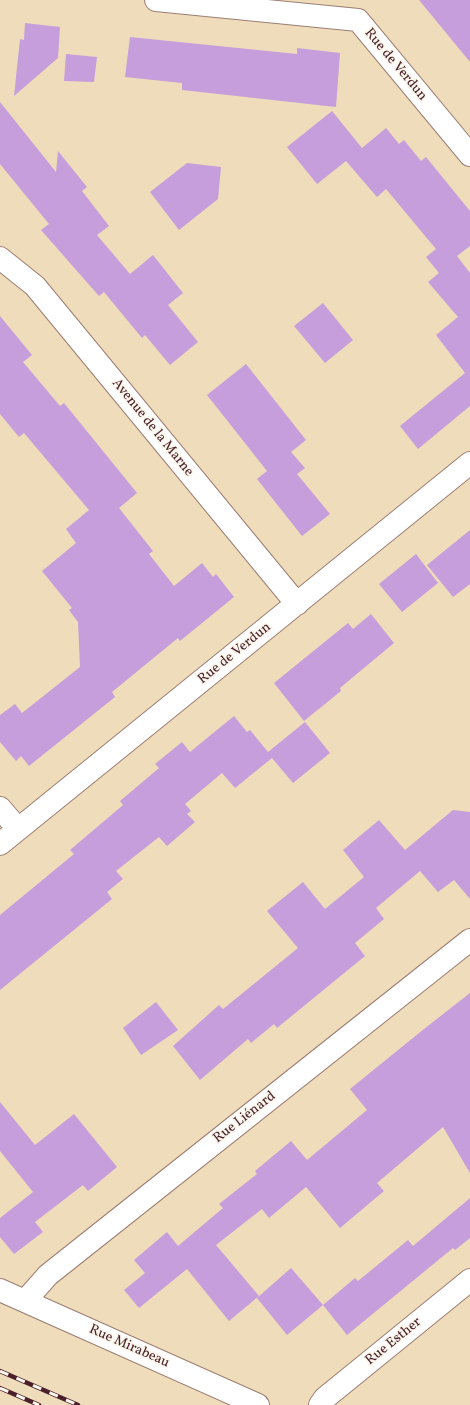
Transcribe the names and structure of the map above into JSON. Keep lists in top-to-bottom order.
{
  "streets": {
    "street": [
      "Rue de Verdun",
      "Avenue de la Marne",
      "Rue Liénard",
      "Rue Esther",
      "Rue Mirabeau"
    ]
  },
  "crossings": [
    ["Rue de Verdun", "Avenue de la Marne"],
    ["Rue Liénard", "Rue Mirabeau"]
  ]
}
